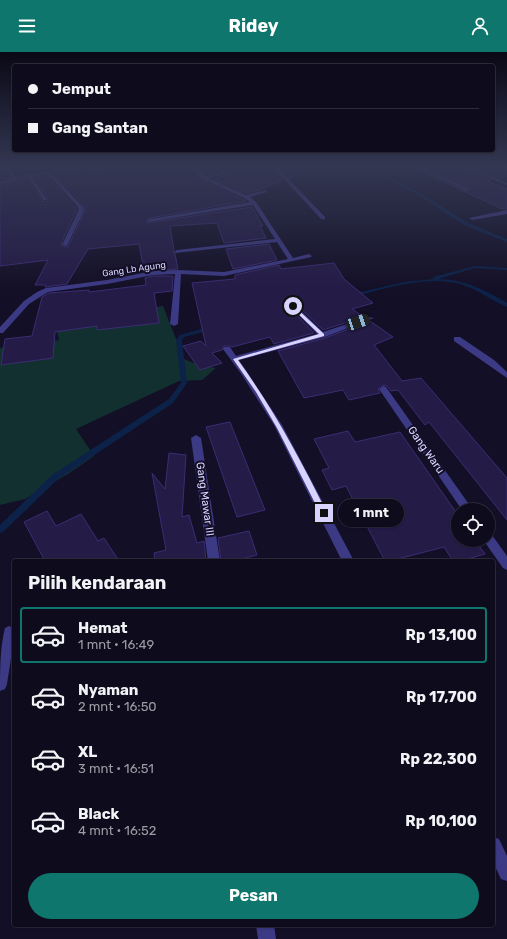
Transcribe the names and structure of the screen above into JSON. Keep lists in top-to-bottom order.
{
  "streets": {
    "street": ["Gang Lb Agung", "Gang Waru", "Gang Mawar III"]
  },
  "page": {
    "header": "Ridey",
    "banner": ["Jemput", "Gang Santan"],
    "bubble": "1 mnt",
    "heading": "Pilih kendaraan",
    "list": [
      {
        "name": "Hemat",
        "note": "1 mnt · 16:49",
        "value": "Rp 13,100"
      },
      {
        "name": "Nyaman",
        "note": "2 mnt · 16:50",
        "value": "Rp 17,700"
      },
      {
        "name": "XL",
        "note": "3 mnt · 16:51",
        "value": "Rp 22,300"
      },
      {
        "name": "Black",
        "note": "4 mnt · 16:52",
        "value": "Rp 10,100"
      }
    ],
    "buttons": "Pesan"
  }
}
